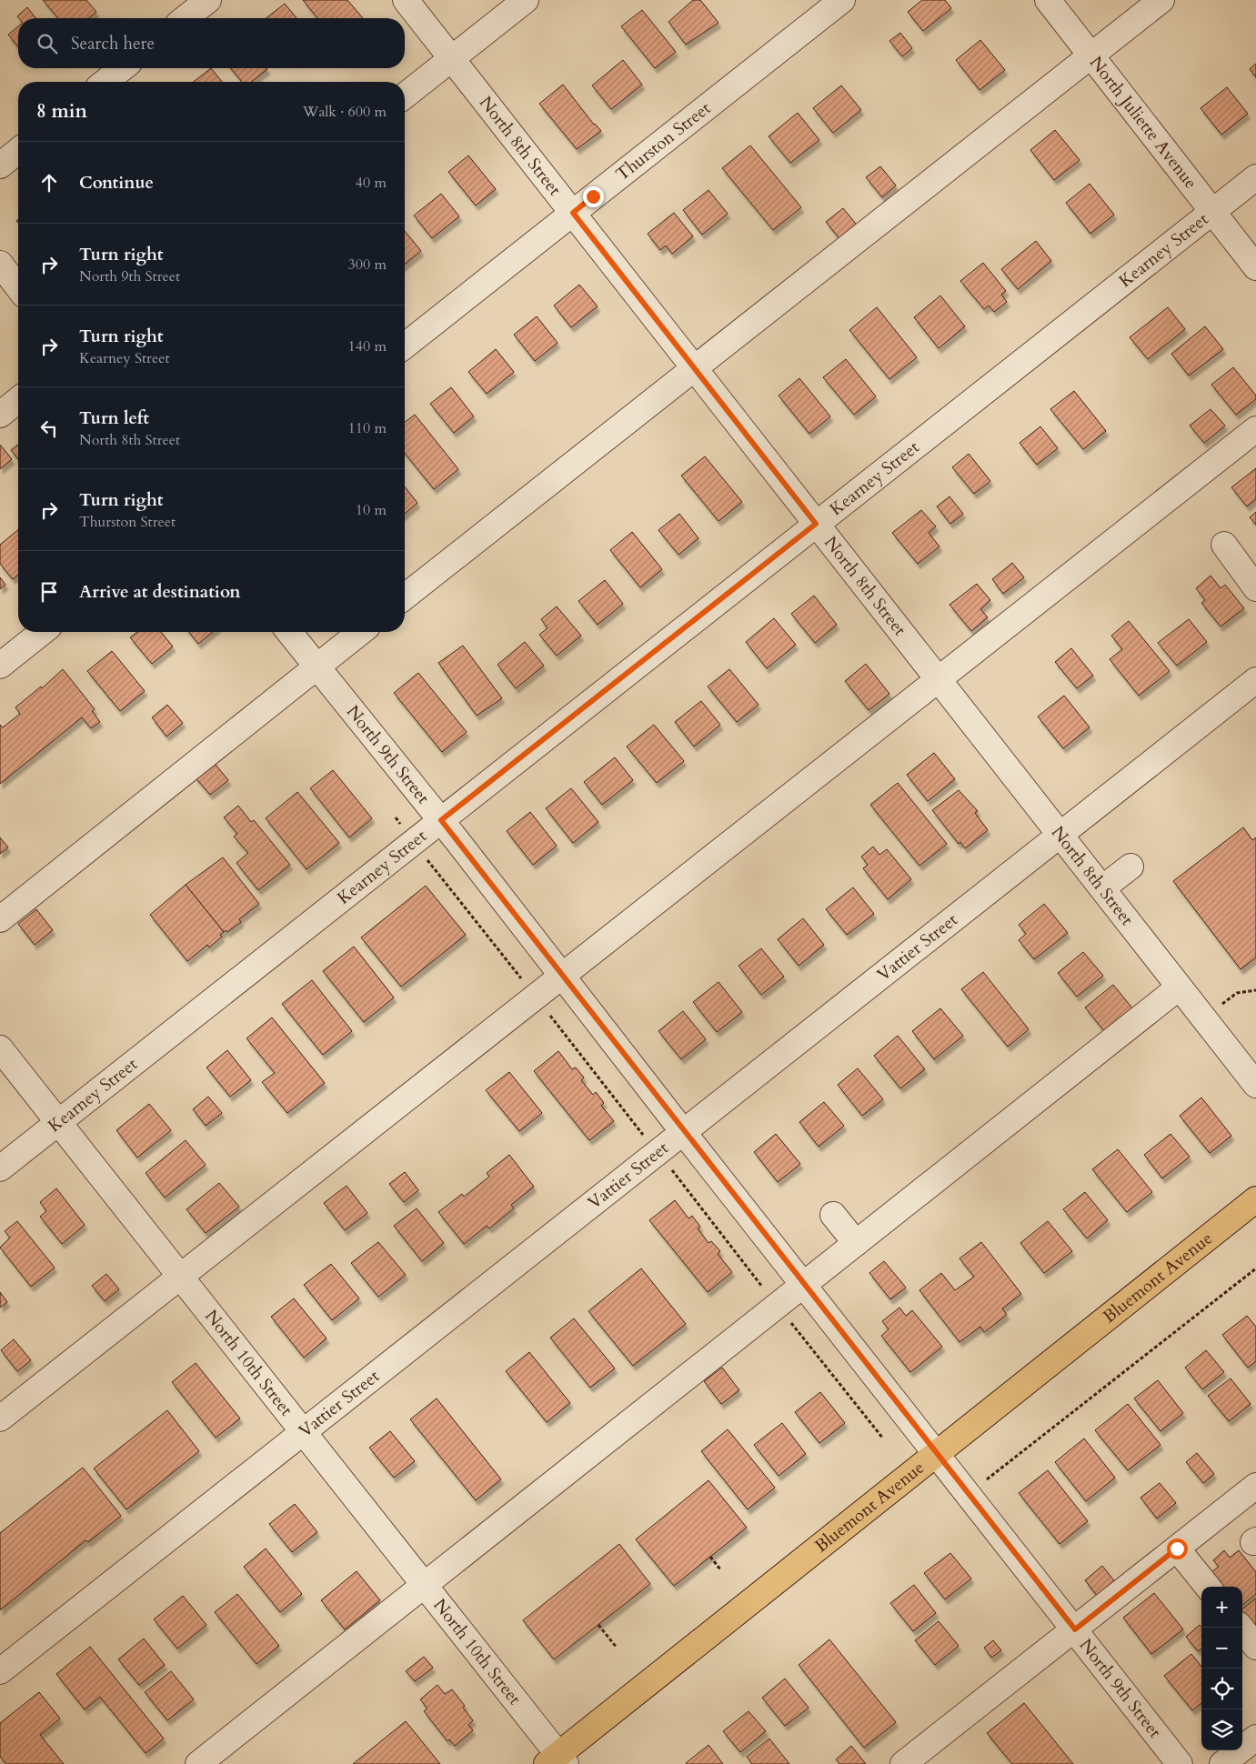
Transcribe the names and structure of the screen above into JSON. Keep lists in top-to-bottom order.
{
  "streets": {
    "main road": ["Bluemont Avenue"],
    "street": [
      "North Juliette Avenue",
      "Thurston Street",
      "North 8th Street",
      "Kearney Street",
      "North 9th Street",
      "Vattier Street",
      "North 10th Street"
    ]
  },
  "crossings": [
    ["North Juliette Avenue", "Kearney Street"],
    ["Thurston Street", "North 8th Street"],
    ["North 8th Street", "Kearney Street"],
    ["North 8th Street", "Vattier Street"],
    ["Kearney Street", "North 9th Street"],
    ["Kearney Street", "North 10th Street"],
    ["North 9th Street", "Vattier Street"],
    ["North 9th Street", "Bluemont Avenue"],
    ["Vattier Street", "North 10th Street"],
    ["Bluemont Avenue", "North 10th Street"]
  ],
  "page": {
    "search": "Search here",
    "heading": ["8 min", "Walk · 600 m"],
    "list": [
      ["Continue", "40 m"],
      ["Turn right", "North 9th Street", "300 m"],
      ["Turn right", "Kearney Street", "140 m"],
      ["Turn left", "North 8th Street", "110 m"],
      ["Turn right", "Thurston Street", "10 m"],
      "Arrive at destination"
    ],
    "map_buttons": ["+", "−"]
  }
}
